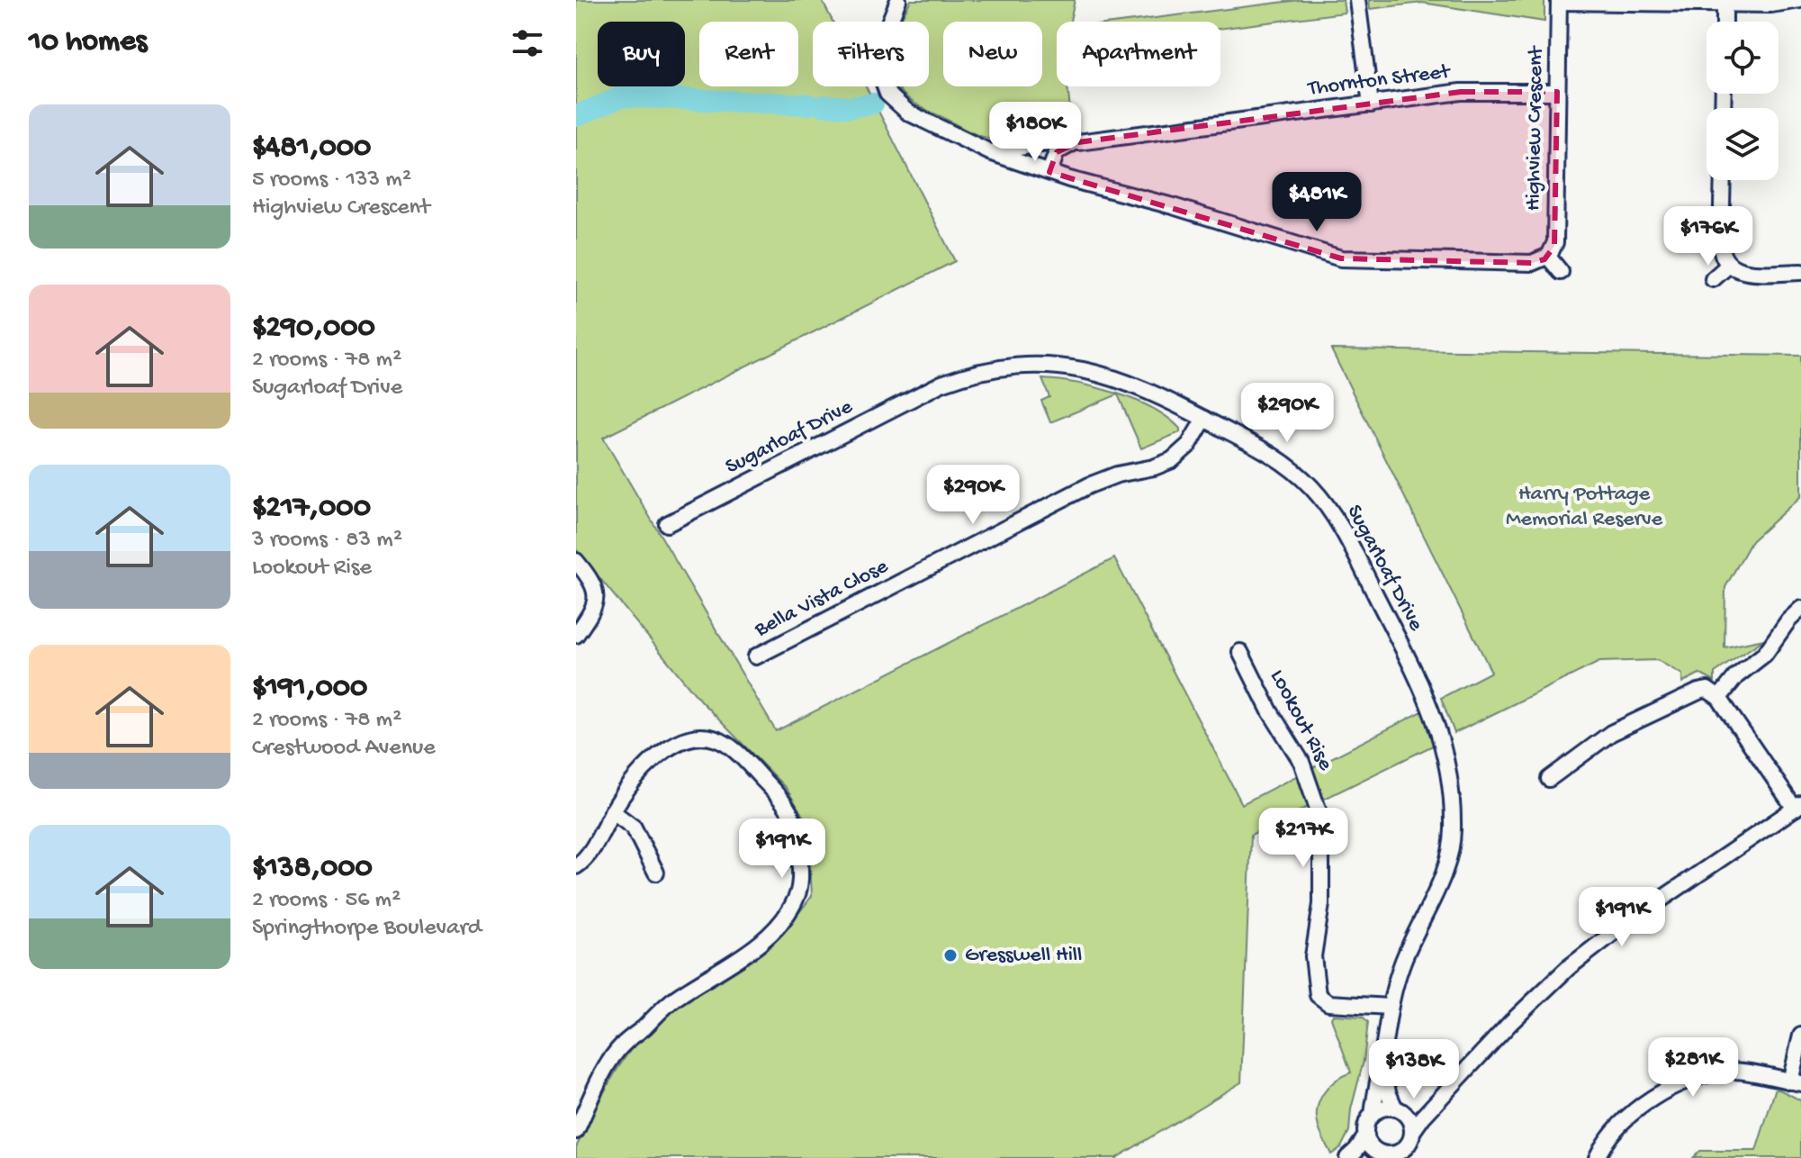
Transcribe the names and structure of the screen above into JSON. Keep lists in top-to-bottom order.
{
  "streets": {
    "street": [
      "Thornton Street",
      "Highview Crescent",
      "Sugarloaf Drive",
      "Bella Vista Close",
      "Lookout Rise"
    ]
  },
  "crossings": [
    ["Thornton Street", "Highview Crescent"],
    ["Sugarloaf Drive", "Bella Vista Close"],
    ["Sugarloaf Drive", "Lookout Rise"]
  ],
  "parks": ["Harry Pottage Memorial Reserve"],
  "places": ["Gresswell Hill"],
  "page": {
    "heading": "10 homes",
    "chip": [
      "Buy",
      "Rent",
      "Filters",
      "New",
      "Apartment"
    ],
    "list": [
      {
        "name": "$481,000",
        "note": "5 rooms · 133 m² · Highview Crescent"
      },
      {
        "name": "$290,000",
        "note": "2 rooms · 78 m² · Sugarloaf Drive"
      },
      {
        "name": "$217,000",
        "note": "3 rooms · 83 m² · Lookout Rise"
      },
      {
        "name": "$191,000",
        "note": "2 rooms · 78 m² · Crestwood Avenue"
      },
      {
        "name": "$138,000",
        "note": "2 rooms · 56 m² · Springthorpe Boulevard"
      }
    ],
    "price": [
      "$180K",
      "$481K",
      "$176K",
      "$290K",
      "$290K",
      "$217K",
      "$191K",
      "$191K",
      "$281K",
      "$138K"
    ]
  }
}
